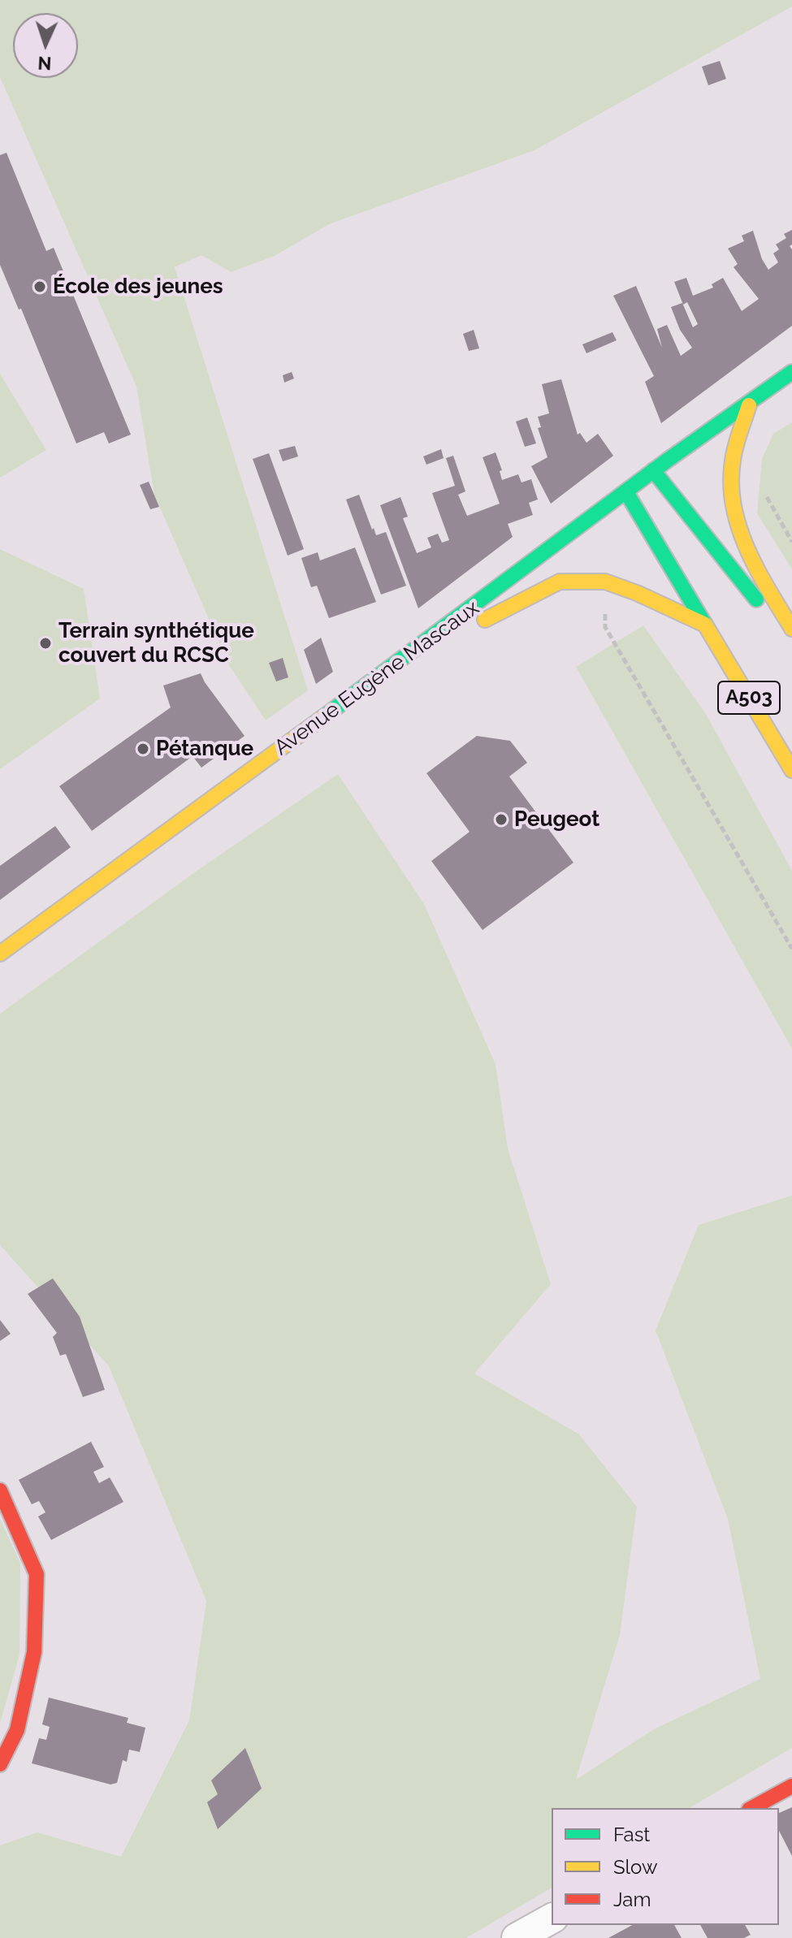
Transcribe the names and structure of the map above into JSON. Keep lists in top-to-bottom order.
{
  "streets": {
    "main road": ["Avenue Eugène Mascaux", "A503"]
  },
  "crossings": [
    ["Avenue Eugène Mascaux", "A503"]
  ],
  "places": [
    "École des jeunes",
    "Terrain synthétique couvert du RCSC",
    "Pétanque",
    "Peugeot"
  ],
  "legend": ["Fast", "Slow", "Jam"],
  "north": "bottom"
}
